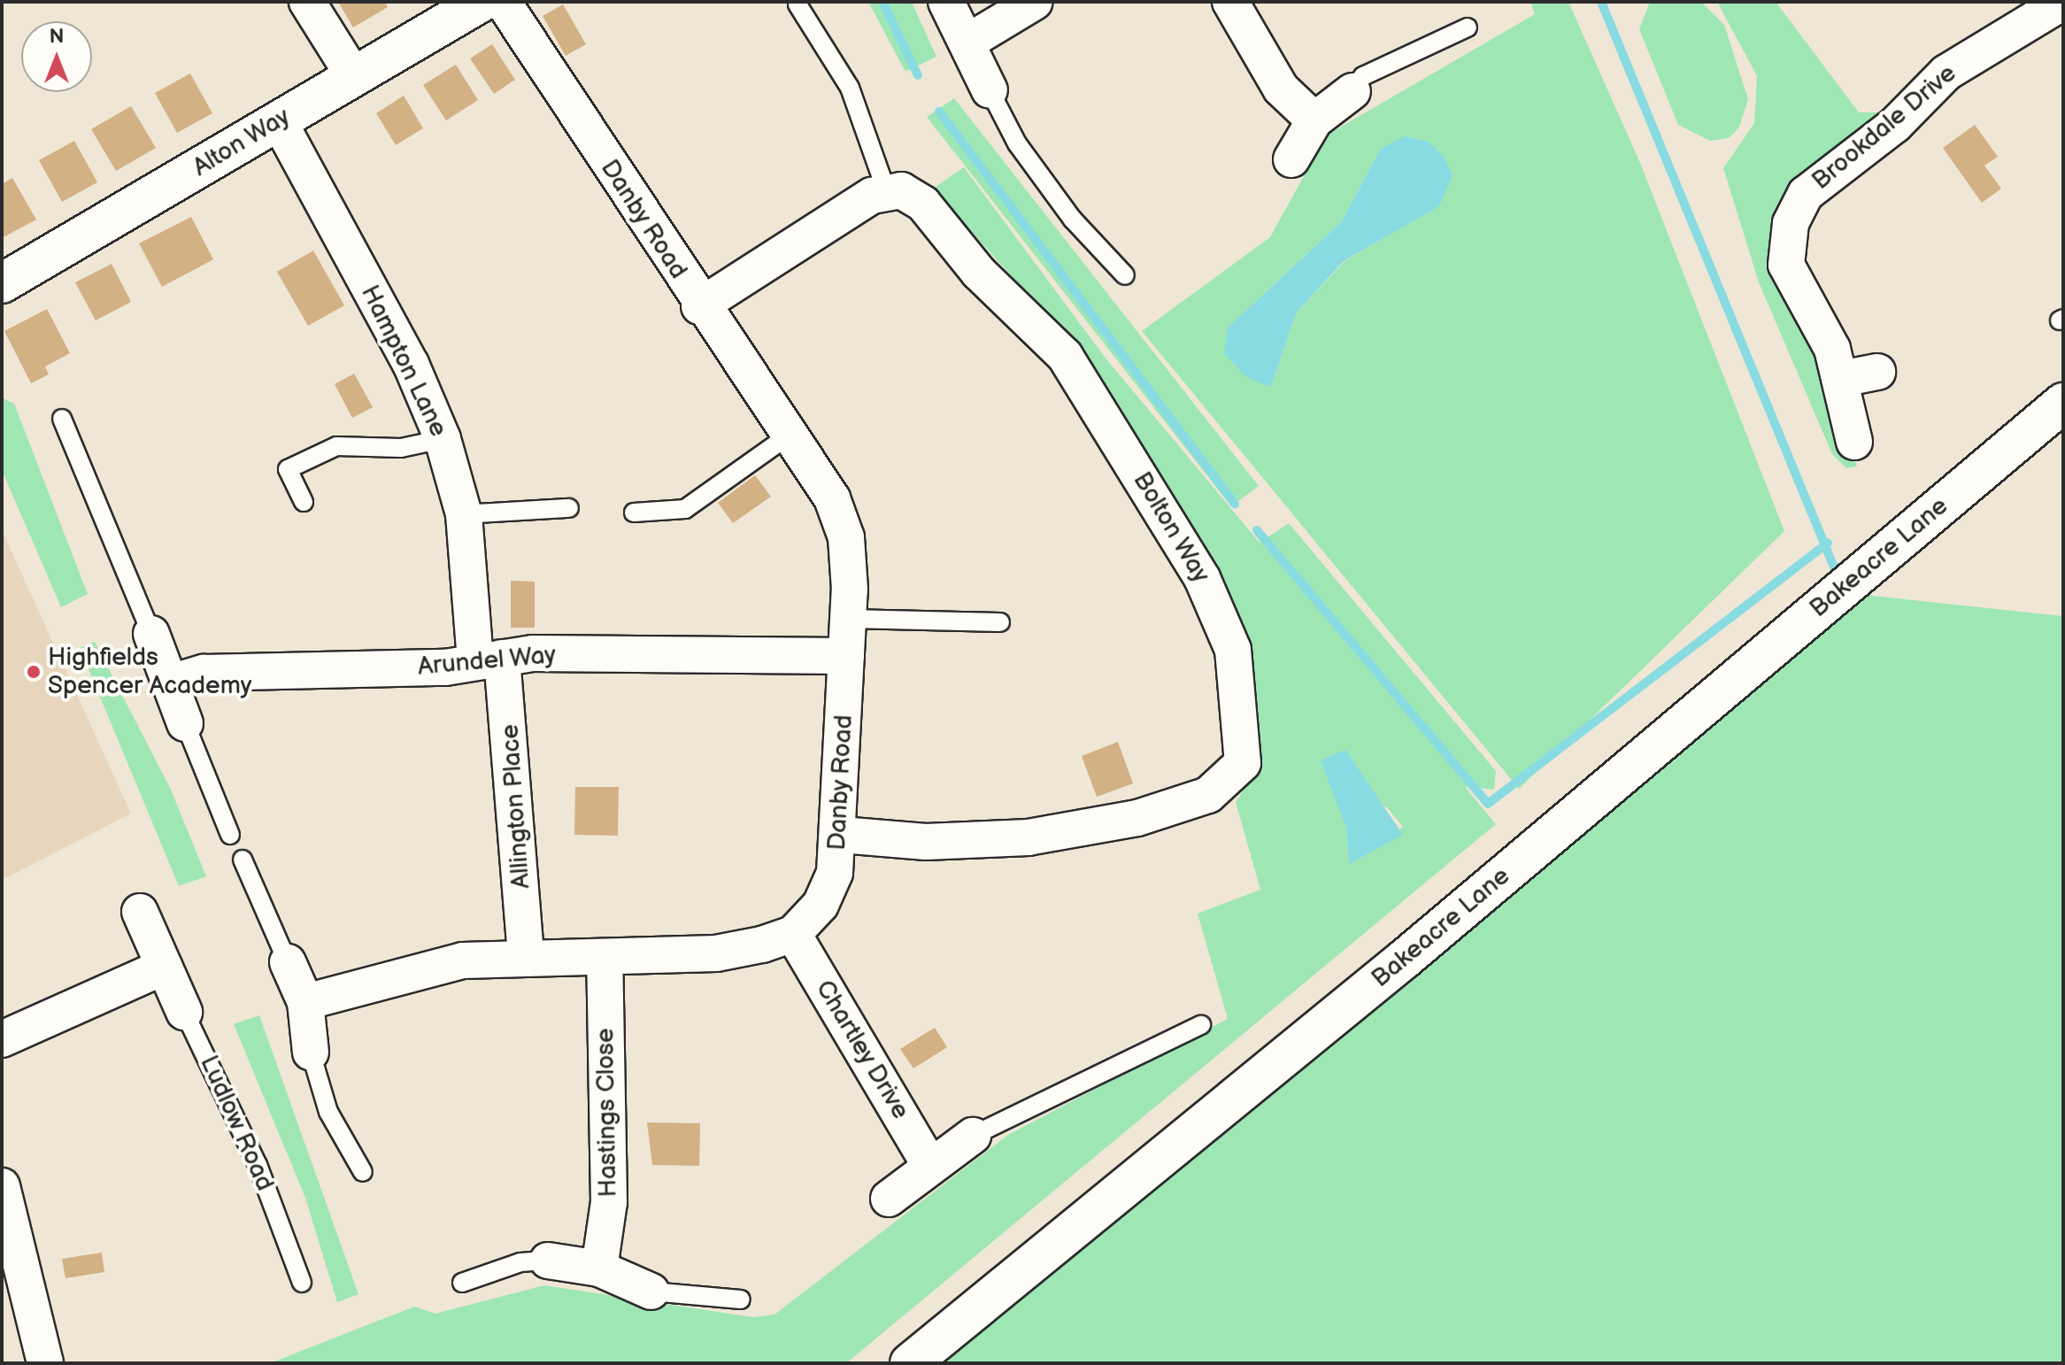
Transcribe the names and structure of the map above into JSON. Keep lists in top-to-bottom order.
{
  "streets": {
    "street": [
      "Brookdale Drive",
      "Alton Way",
      "Danby Road",
      "Hampton Lane",
      "Bolton Way",
      "Bakeacre Lane",
      "Arundel Way",
      "Allington Place",
      "Chartley Drive",
      "Hastings Close",
      "Ludlow Road"
    ]
  },
  "crossings": [
    ["Alton Way", "Hampton Lane"],
    ["Danby Road", "Bolton Way"],
    ["Danby Road", "Arundel Way"],
    ["Danby Road", "Chartley Drive"],
    ["Hampton Lane", "Arundel Way"],
    ["Hampton Lane", "Allington Place"],
    ["Arundel Way", "Allington Place"]
  ],
  "places": ["Highfields Spencer Academy"],
  "north": "top"
}
